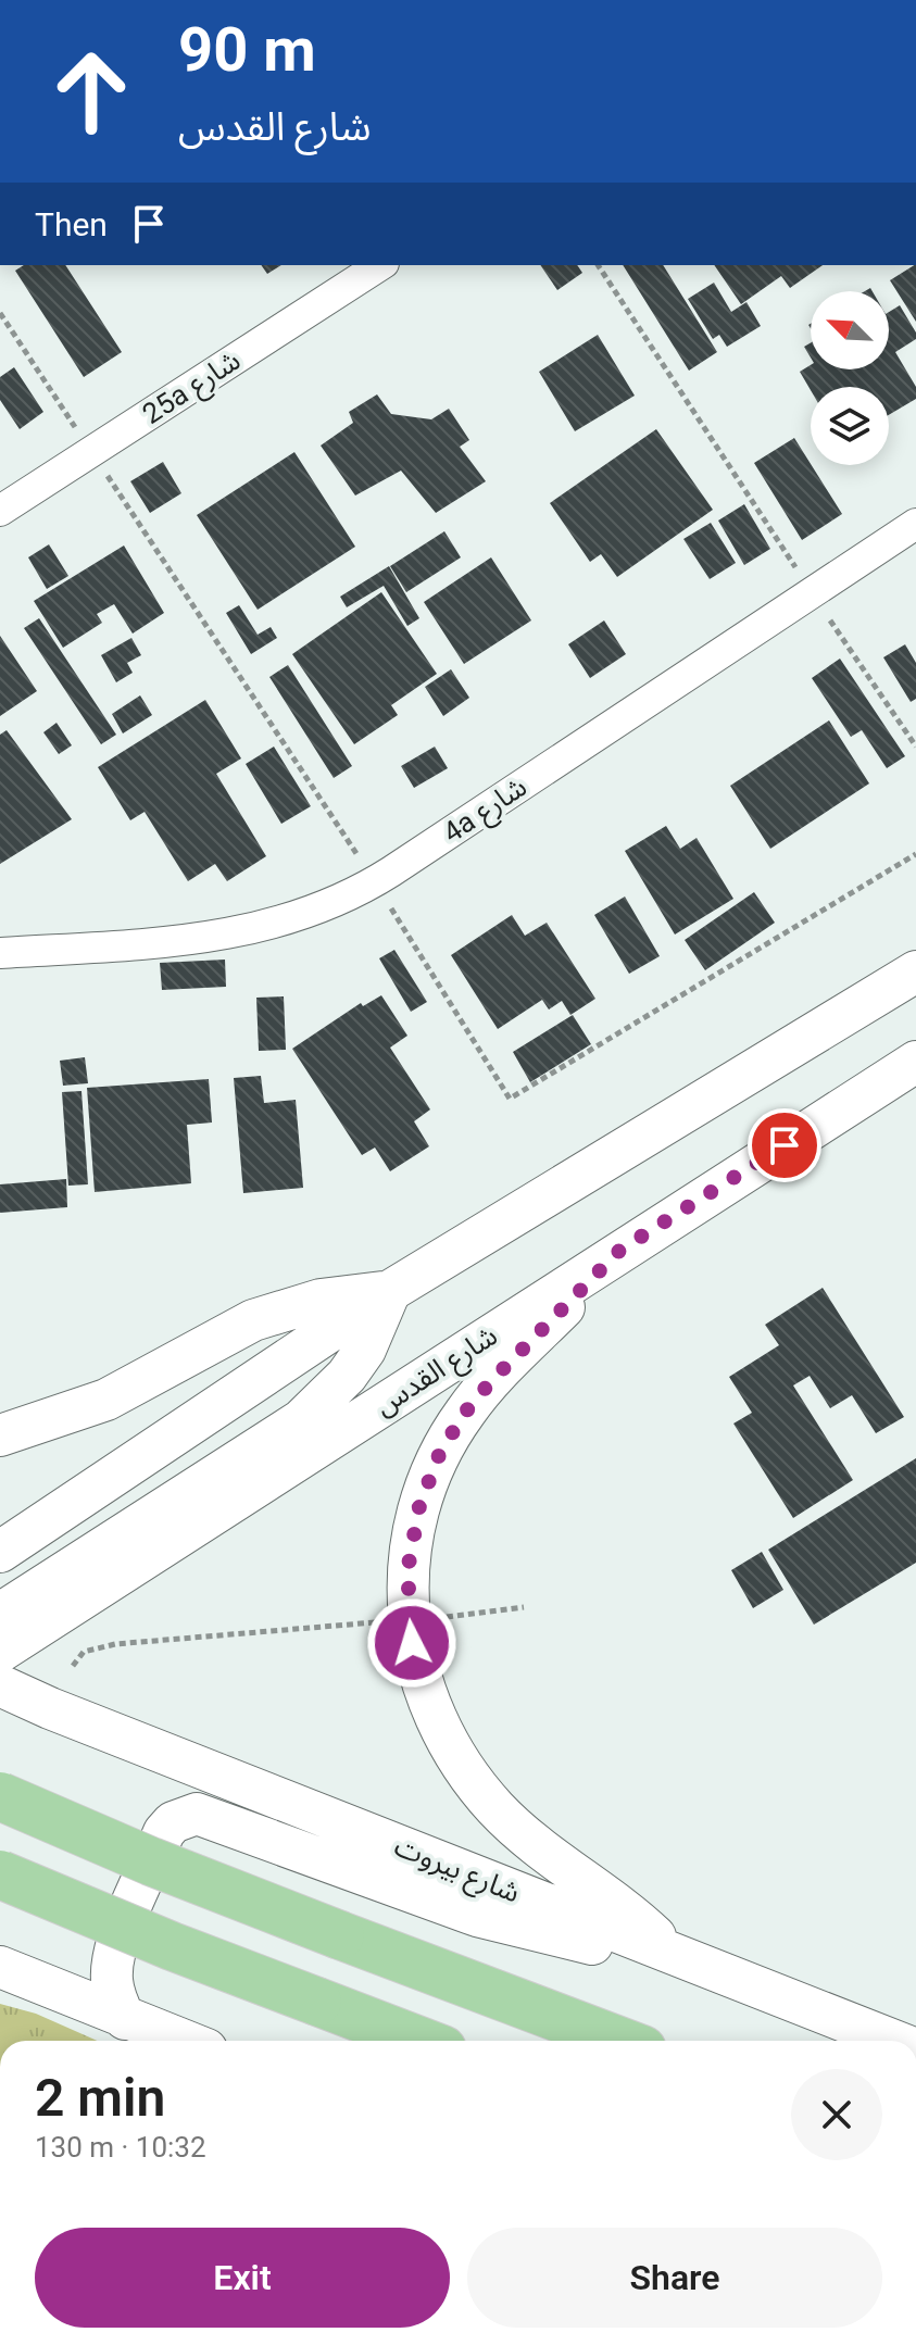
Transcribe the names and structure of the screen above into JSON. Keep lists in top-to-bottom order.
{
  "streets": {
    "main road": ["شارع القدس", "شارع بيروت"],
    "street": ["25a شارع", "4a شارع"]
  },
  "north": "top left",
  "page": {
    "turn": ["90 m", "شارع القدس"],
    "then": "Then",
    "heading": ["2 min", "130 m · 10:32"],
    "buttons": ["Exit", "Share"]
  }
}
